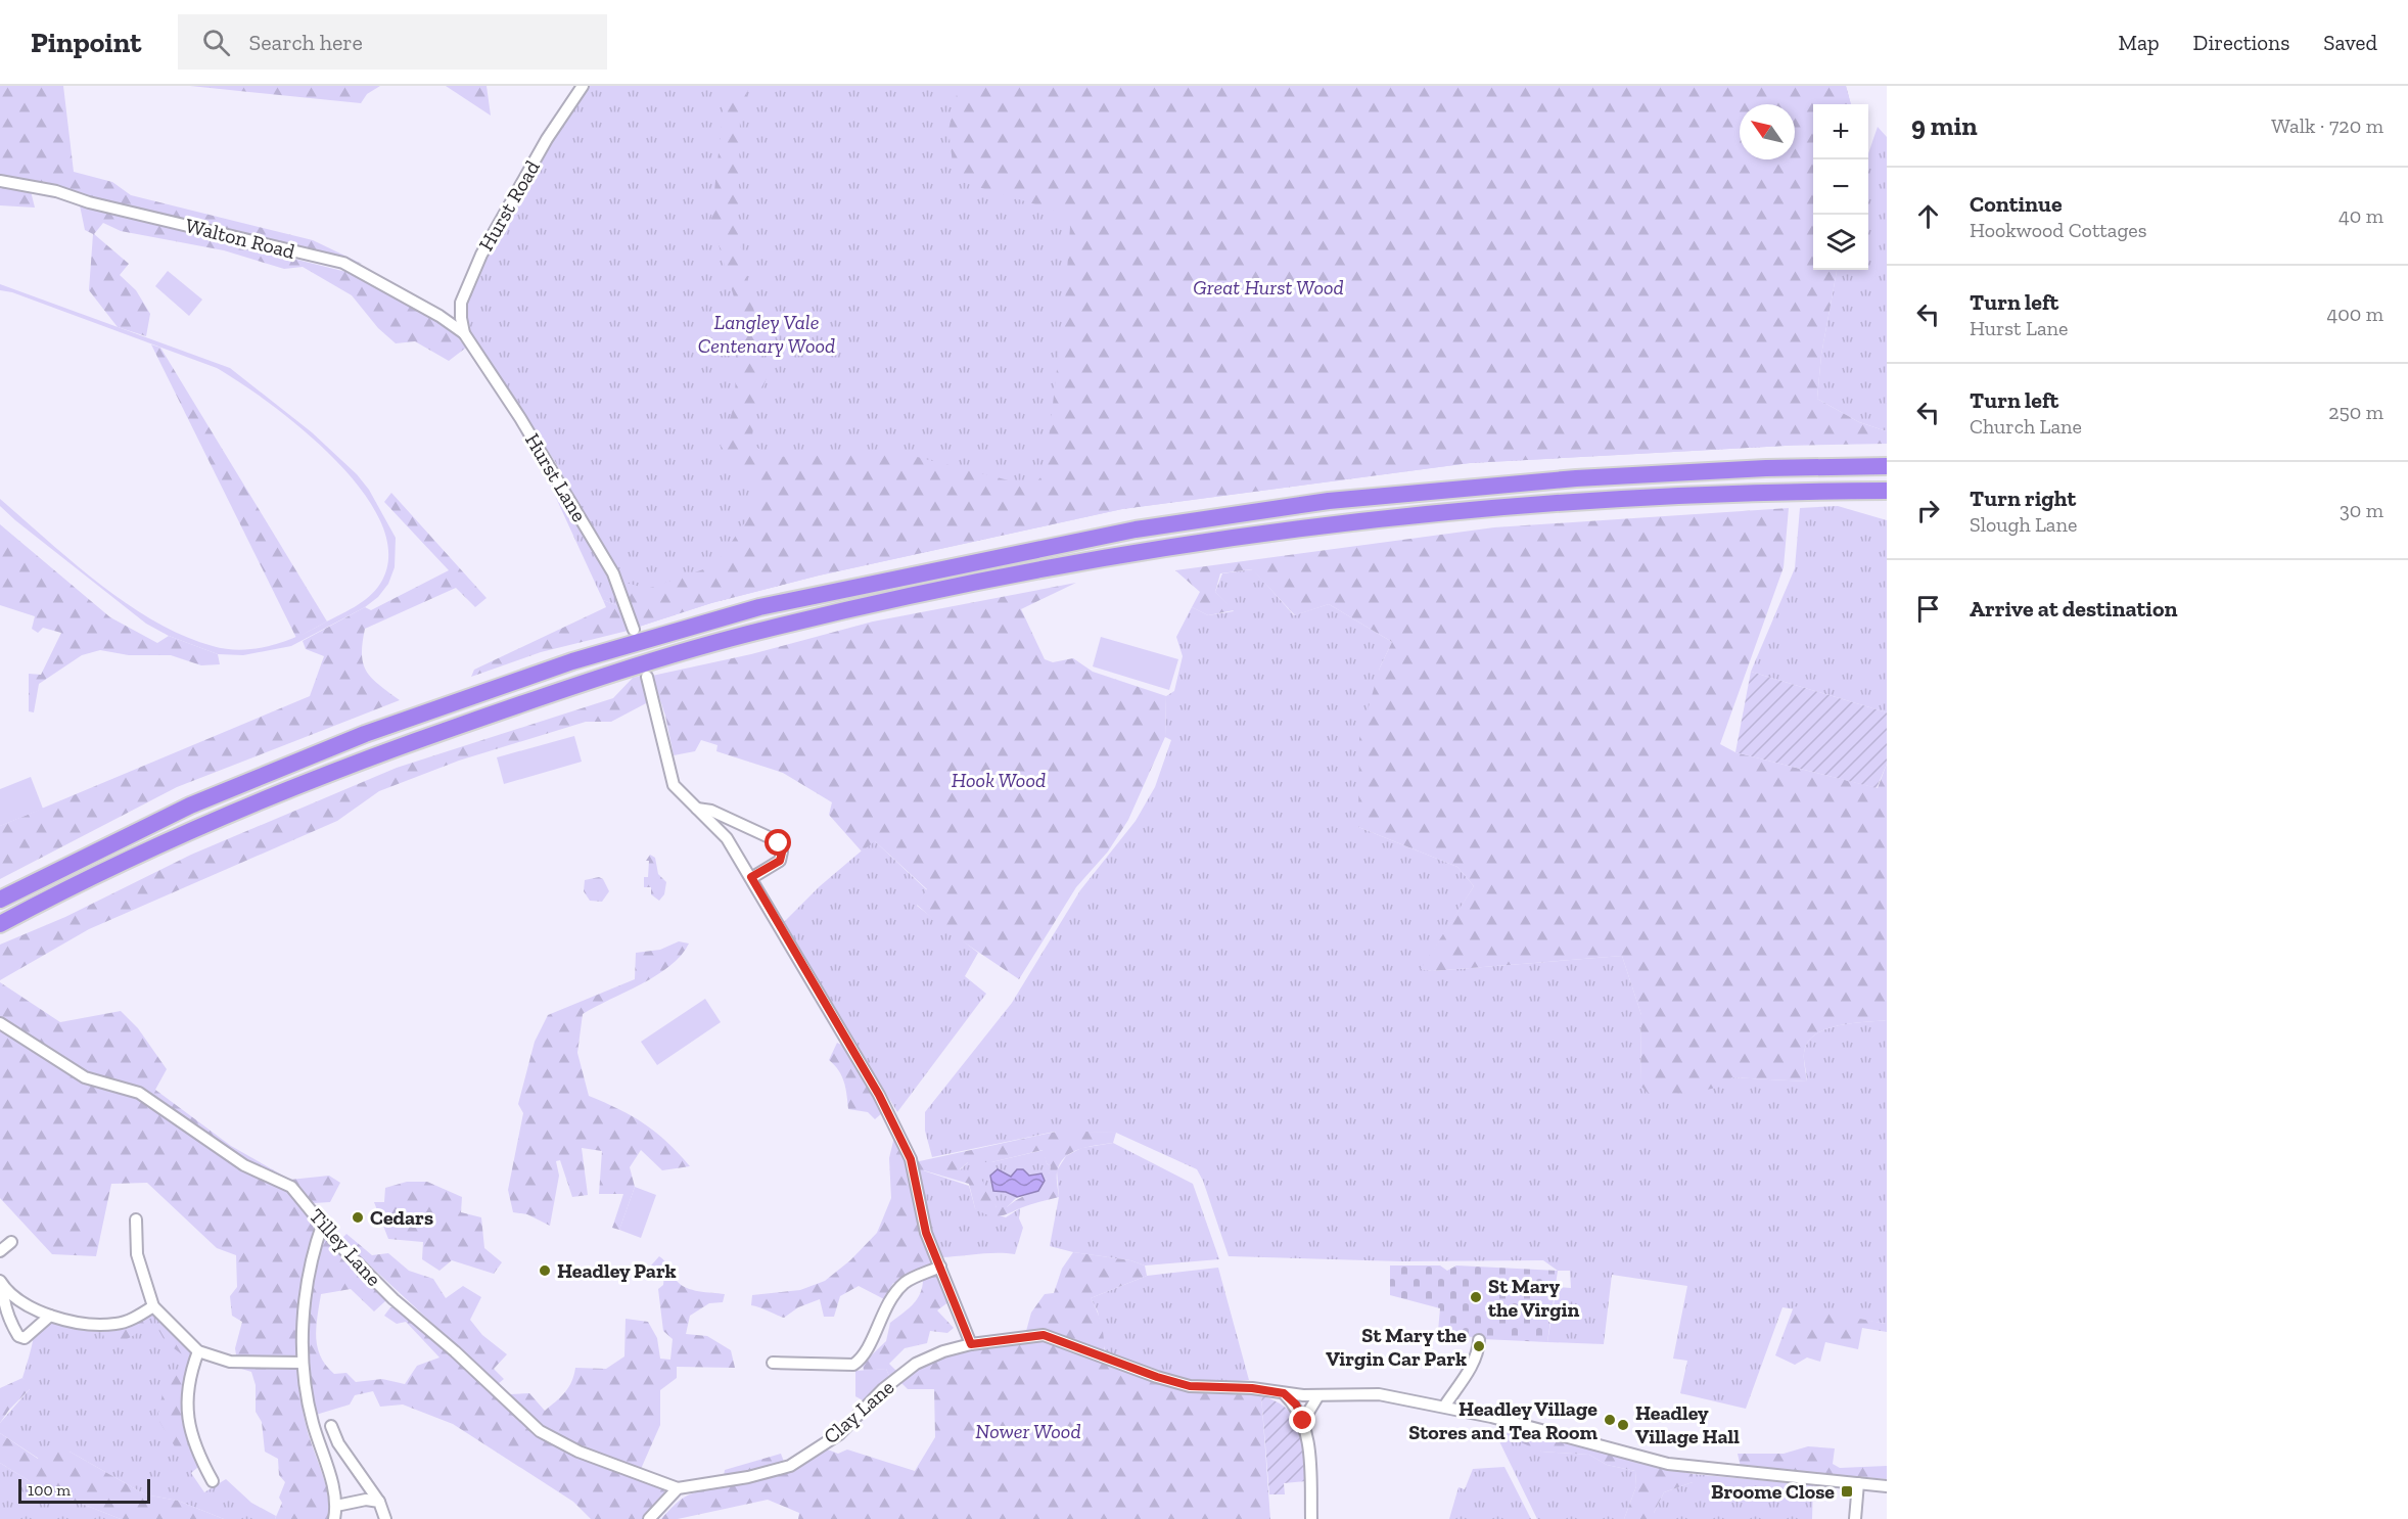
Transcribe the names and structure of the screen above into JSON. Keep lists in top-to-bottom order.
{
  "streets": {
    "street": [
      "Hurst Road",
      "Walton Road",
      "Hurst Lane",
      "Tilley Lane",
      "Clay Lane"
    ]
  },
  "crossings": [
    ["Hurst Road", "Walton Road"],
    ["Hurst Road", "Hurst Lane"],
    ["Walton Road", "Hurst Lane"],
    ["Tilley Lane", "Clay Lane"]
  ],
  "parks": [
    "Great Hurst Wood",
    "Langley Vale Centenary Wood",
    "Hook Wood",
    "Nower Wood"
  ],
  "places": {
    "other": [
      "Cedars",
      "Headley Park",
      "St Mary the Virgin",
      "St Mary the Virgin Car Park",
      "Headley Village Stores and Tea Room",
      "Headley Village Hall"
    ],
    "transit": ["Broome Close"]
  },
  "scale_bar": "100 m",
  "north": "top left",
  "page": {
    "header": "Pinpoint",
    "search": "Search here",
    "nav": ["Map", "Directions", "Saved"],
    "heading": ["9 min", "Walk · 720 m"],
    "map_buttons": ["+", "−"],
    "list": [
      ["Continue", "Hookwood Cottages", "40 m"],
      ["Turn left", "Hurst Lane", "400 m"],
      ["Turn left", "Church Lane", "250 m"],
      ["Turn right", "Slough Lane", "30 m"],
      "Arrive at destination"
    ],
    "scale": "100 m"
  }
}
